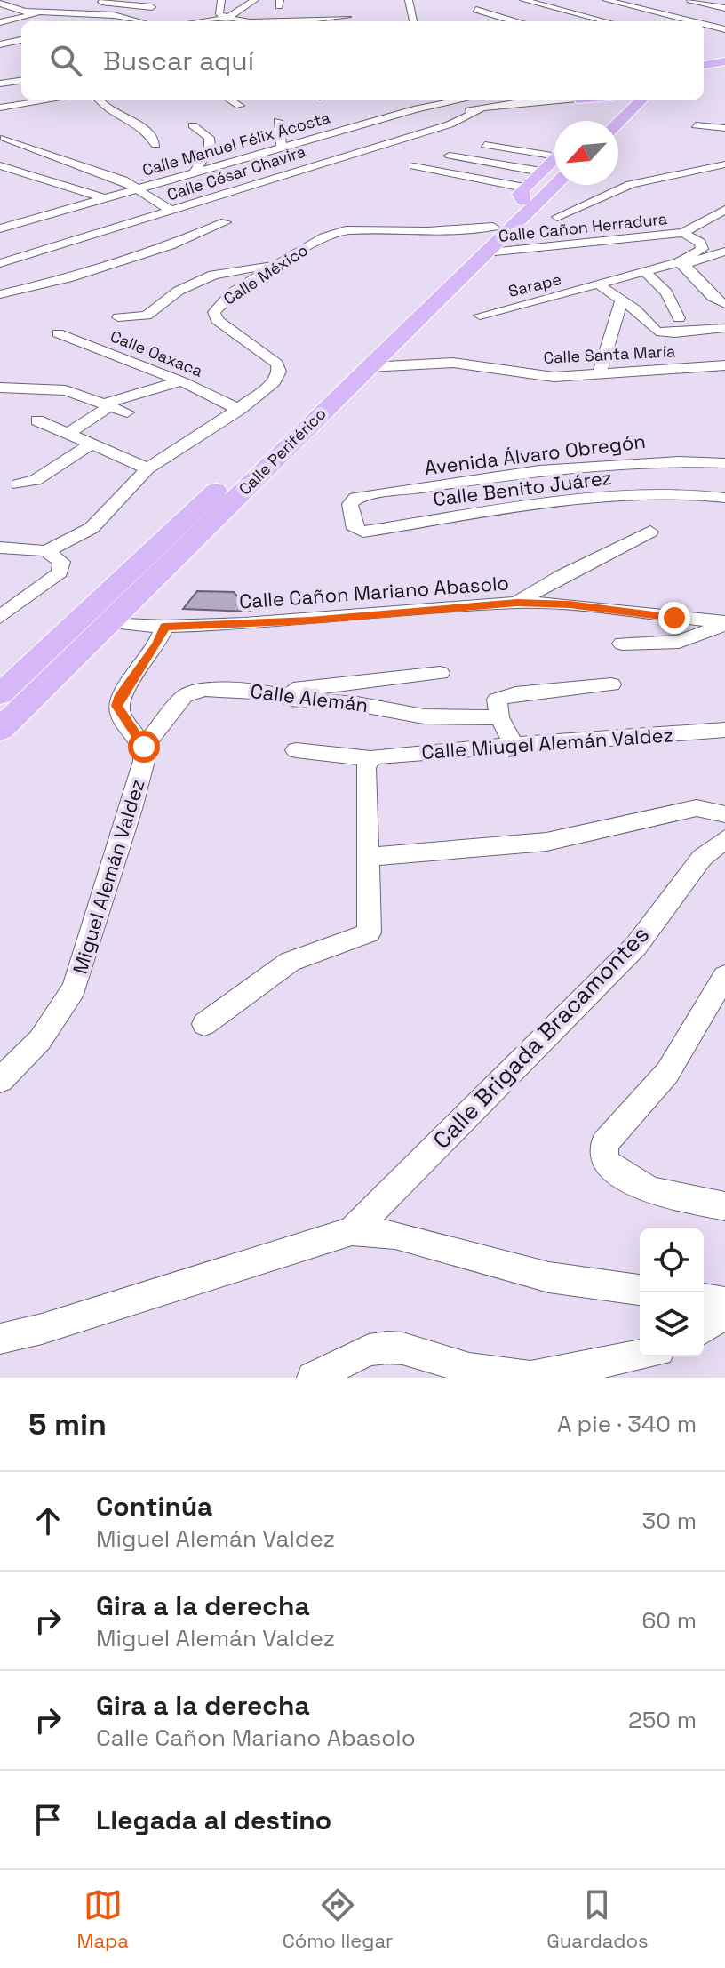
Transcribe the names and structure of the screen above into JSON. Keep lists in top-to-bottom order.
{
  "streets": {
    "highway": ["Calle Periférico"],
    "street": [
      "Calle Manuel Félix Acosta",
      "Calle César Chavira",
      "Calle Cañon Herradura",
      "Calle México",
      "Sarape",
      "Calle Oaxaca",
      "Calle Santa María",
      "Avenida Álvaro Obregón",
      "Calle Benito Juárez",
      "Calle Cañon Mariano Abasolo",
      "Calle Alemán",
      "Calle Miugel Alemán Valdez",
      "Miguel Alemán Valdez",
      "Calle Brigada Bracamontes"
    ]
  },
  "crossings": [
    ["Calle Cañon Herradura", "Calle Periférico"],
    ["Calle México", "Calle Oaxaca"],
    ["Calle México", "Calle Periférico"],
    ["Calle Santa María", "Calle Periférico"],
    ["Calle Periférico", "Calle Cañon Mariano Abasolo"],
    ["Avenida Álvaro Obregón", "Calle Benito Juárez"],
    ["Calle Alemán", "Miguel Alemán Valdez"]
  ],
  "north": "bottom left",
  "page": {
    "search": "Buscar aquí",
    "heading": ["5 min", "A pie · 340 m"],
    "list": [
      ["Continúa", "Miguel Alemán Valdez", "30 m"],
      ["Gira a la derecha", "Miguel Alemán Valdez", "60 m"],
      ["Gira a la derecha", "Calle Cañon Mariano Abasolo", "250 m"],
      "Llegada al destino"
    ],
    "nav": ["Mapa", "Cómo llegar", "Guardados"]
  }
}
